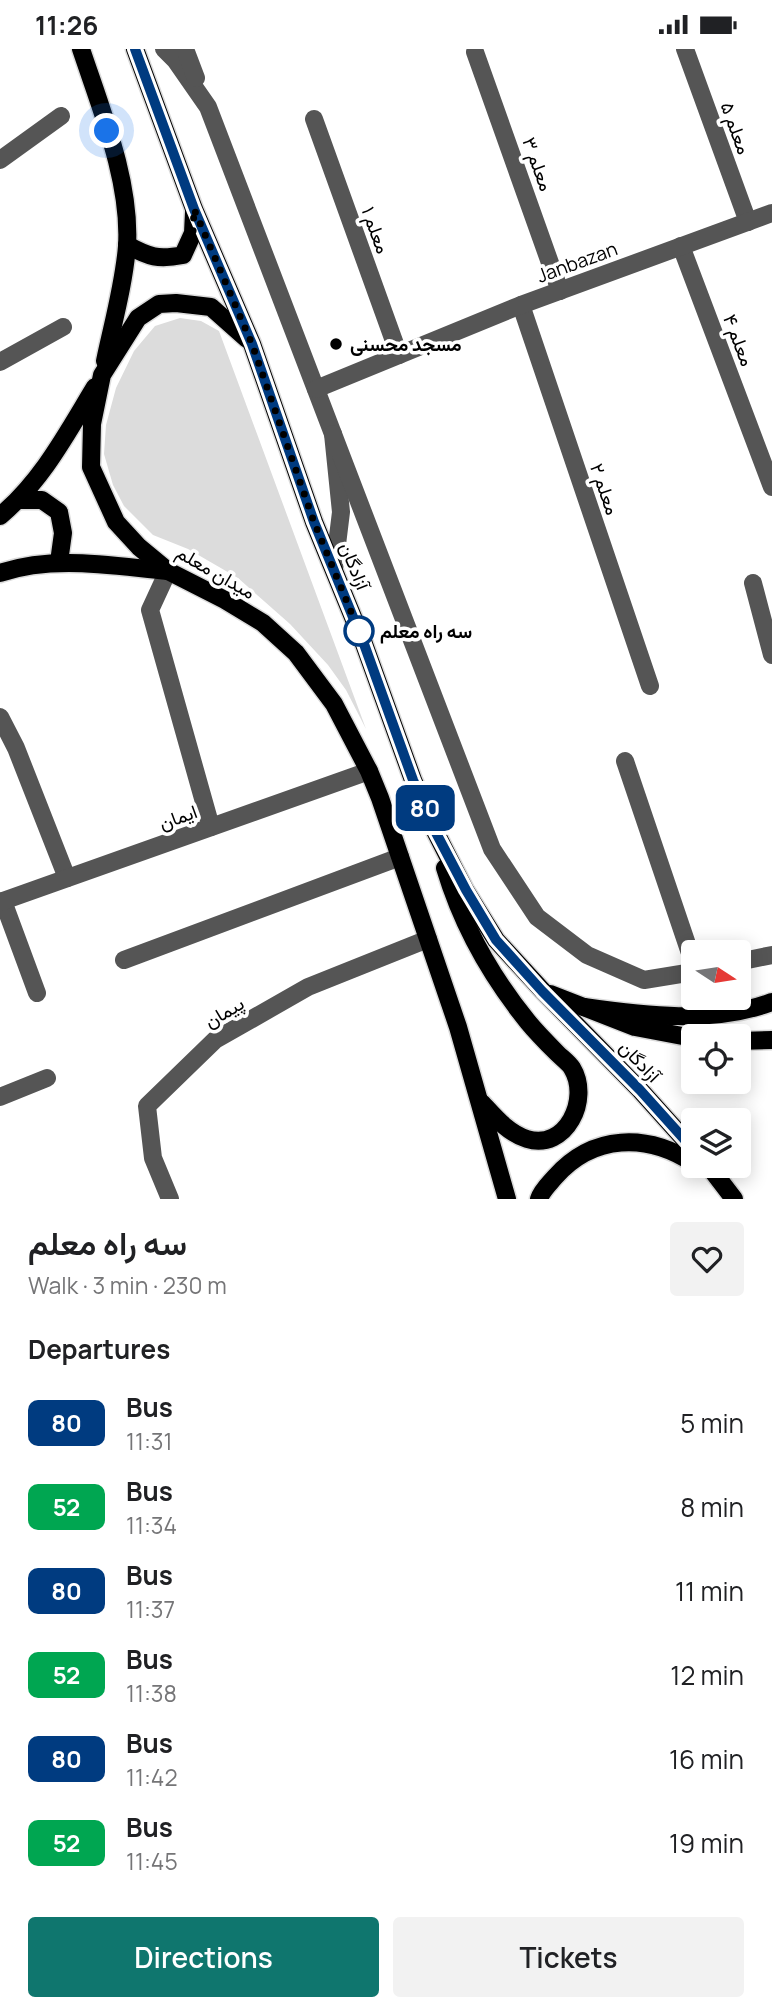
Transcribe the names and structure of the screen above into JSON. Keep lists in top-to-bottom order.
{
  "streets": {
    "main road": ["آزادگان", "میدان معلم"],
    "street": [
      "معلم ۵",
      "معلم ۳",
      "معلم ۱",
      "Janbazan",
      "معلم ۴",
      "معلم ۲",
      "ایمان",
      "پیمان"
    ]
  },
  "crossings": [
    ["معلم ۵", "Janbazan"],
    ["معلم ۳", "Janbazan"],
    ["معلم ۱", "Janbazan"],
    ["Janbazan", "معلم ۴"],
    ["Janbazan", "معلم ۲"],
    ["آزادگان", "میدان معلم"],
    ["میدان معلم", "ایمان"]
  ],
  "places": ["مسجد محسنی", "سه راه معلم"],
  "lines": ["bus line 80"],
  "north": "right",
  "page": {
    "status": "11:26",
    "on_map": "80",
    "heading": [
      ["سه راه معلم", "Walk · 3 min · 230 m"],
      "Departures"
    ],
    "list": [
      {
        "mark": "80",
        "name": "Bus",
        "note": "11:31",
        "value": "5 min"
      },
      {
        "mark": "52",
        "name": "Bus",
        "note": "11:34",
        "value": "8 min"
      },
      {
        "mark": "80",
        "name": "Bus",
        "note": "11:37",
        "value": "11 min"
      },
      {
        "mark": "52",
        "name": "Bus",
        "note": "11:38",
        "value": "12 min"
      },
      {
        "mark": "80",
        "name": "Bus",
        "note": "11:42",
        "value": "16 min"
      },
      {
        "mark": "52",
        "name": "Bus",
        "note": "11:45",
        "value": "19 min"
      }
    ],
    "buttons": ["Directions", "Tickets"]
  }
}
